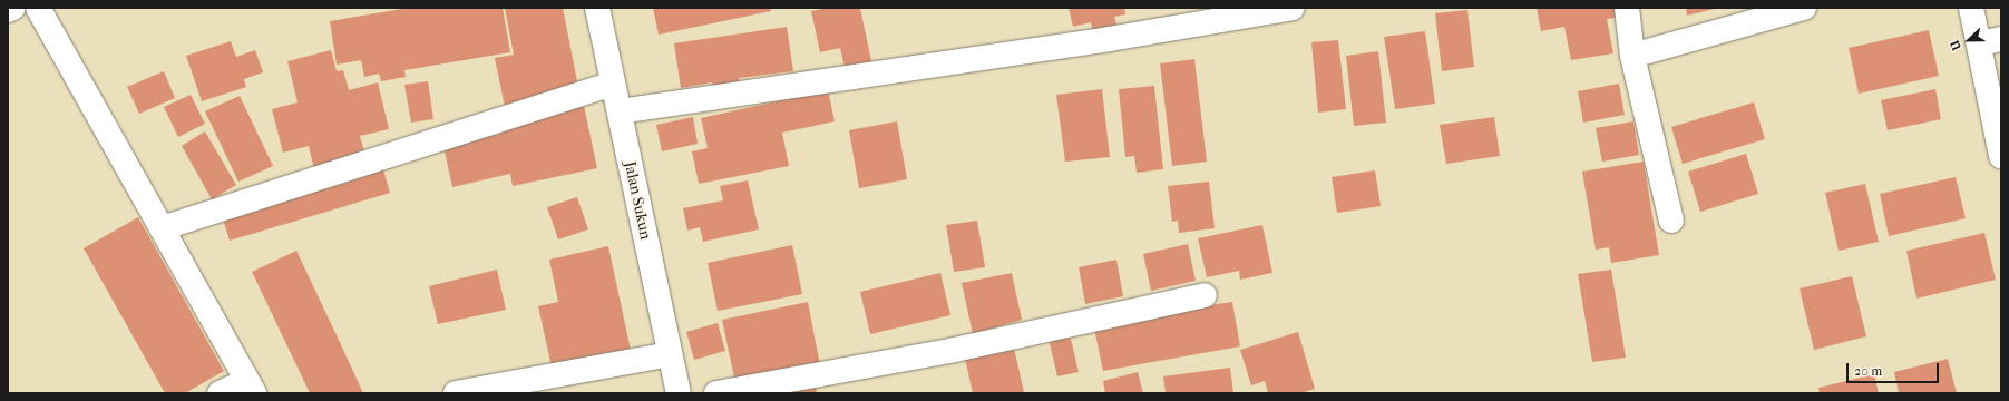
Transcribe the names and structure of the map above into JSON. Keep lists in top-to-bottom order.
{
  "streets": {
    "street": ["Jalan Sukun"]
  },
  "scale_bar": "20 m",
  "north": "left"
}
